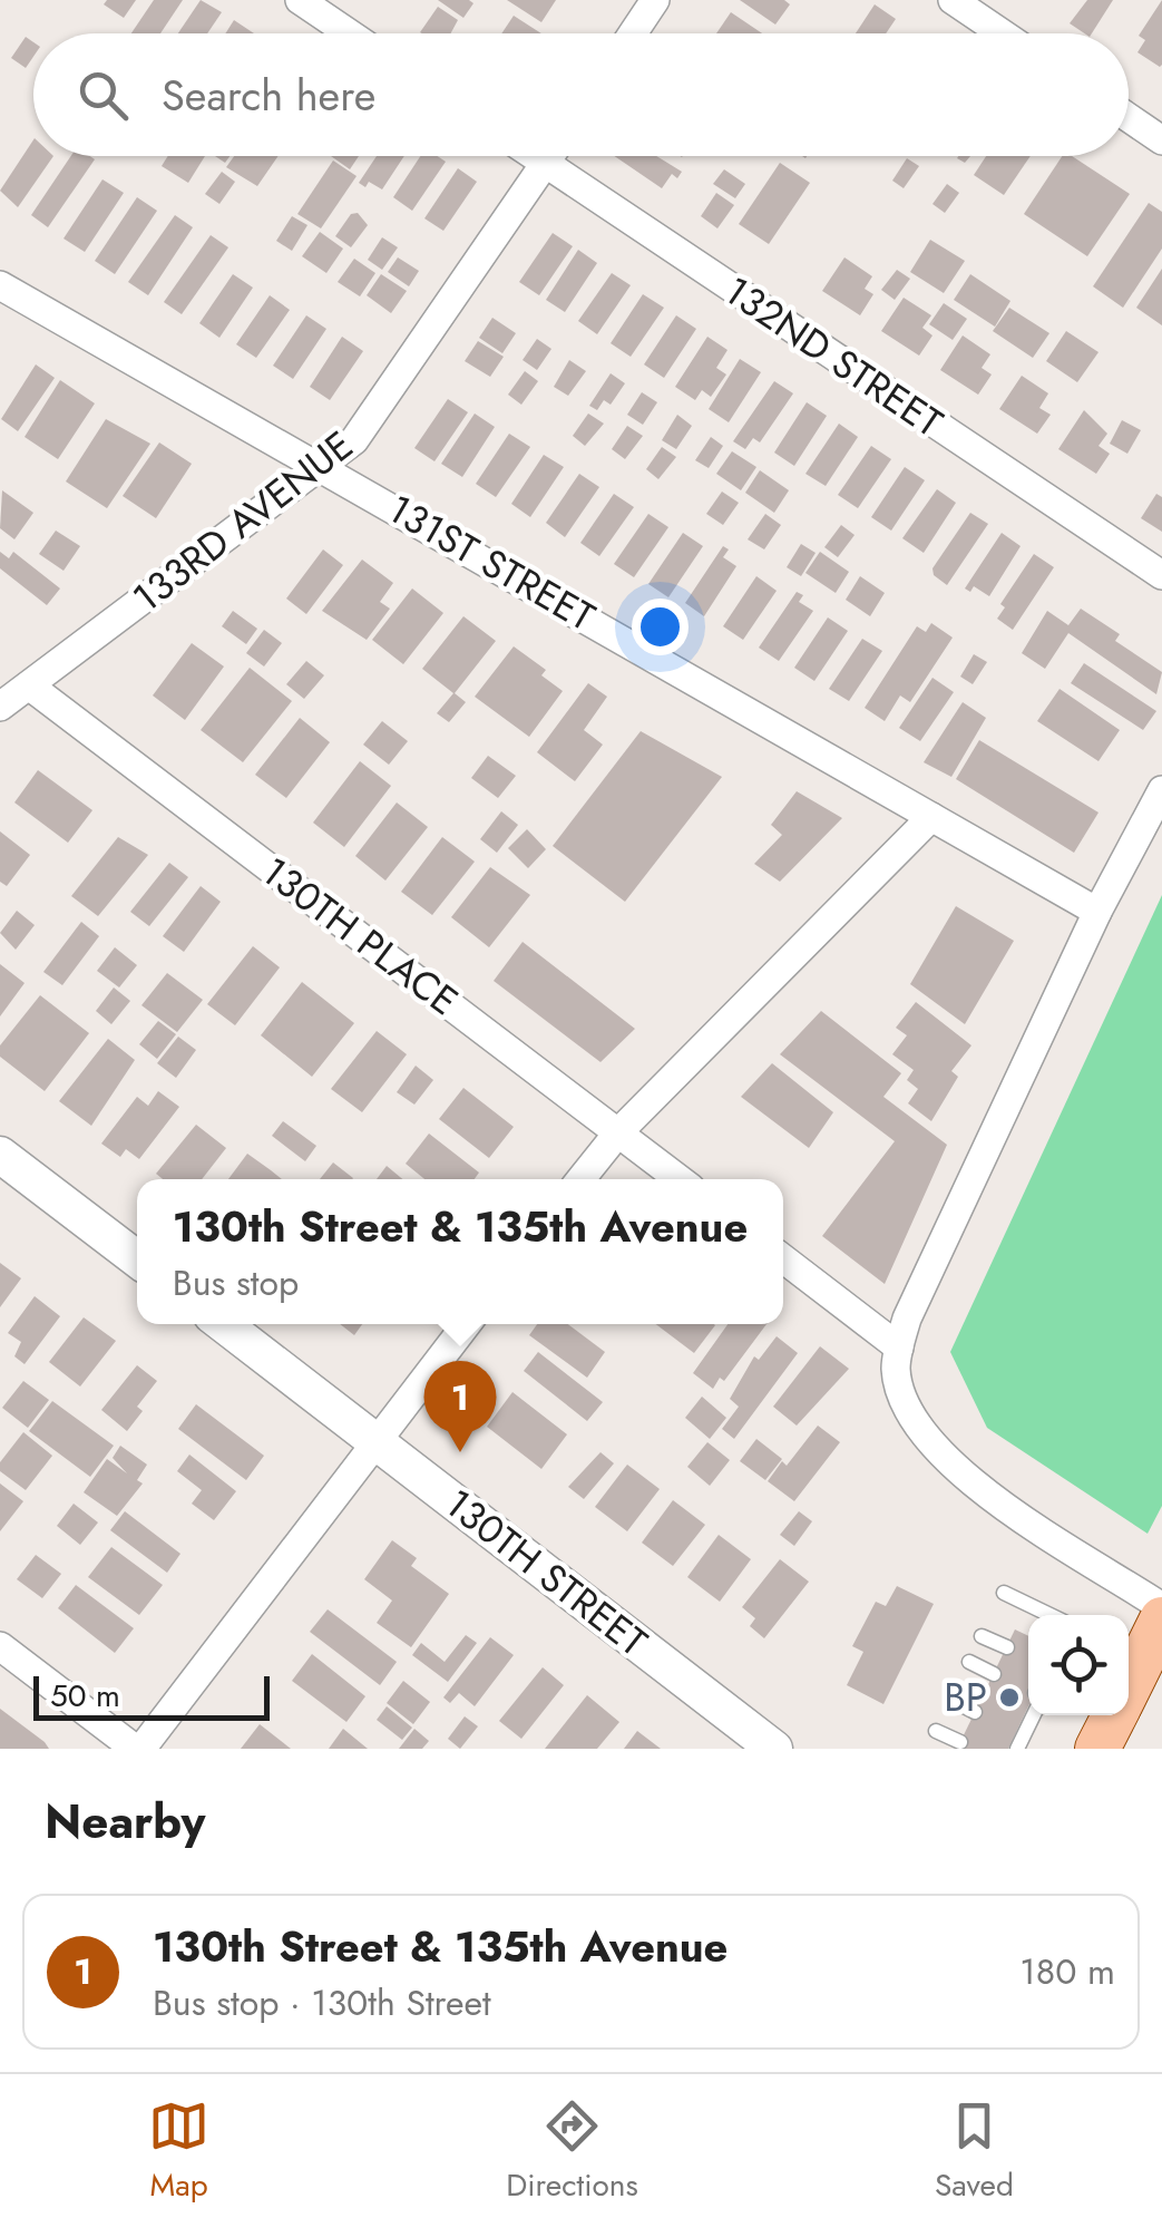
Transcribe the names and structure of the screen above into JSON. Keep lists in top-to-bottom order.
{
  "streets": {
    "street": [
      "132ND STREET",
      "133RD AVENUE",
      "131ST STREET",
      "130TH PLACE",
      "130TH STREET"
    ]
  },
  "crossings": [
    ["132ND STREET", "133RD AVENUE"],
    ["133RD AVENUE", "131ST STREET"],
    ["133RD AVENUE", "130TH PLACE"]
  ],
  "places": ["BP"],
  "scale_bar": "50 m",
  "page": {
    "search": "Search here",
    "popup": ["130th Street & 135th Avenue", "Bus stop"],
    "pins": "1",
    "scale": "50 m",
    "heading": "Nearby",
    "list": [
      {
        "mark": "1",
        "name": "130th Street & 135th Avenue",
        "note": "Bus stop · 130th Street",
        "value": "180 m"
      }
    ],
    "nav": ["Map", "Directions", "Saved"]
  }
}
